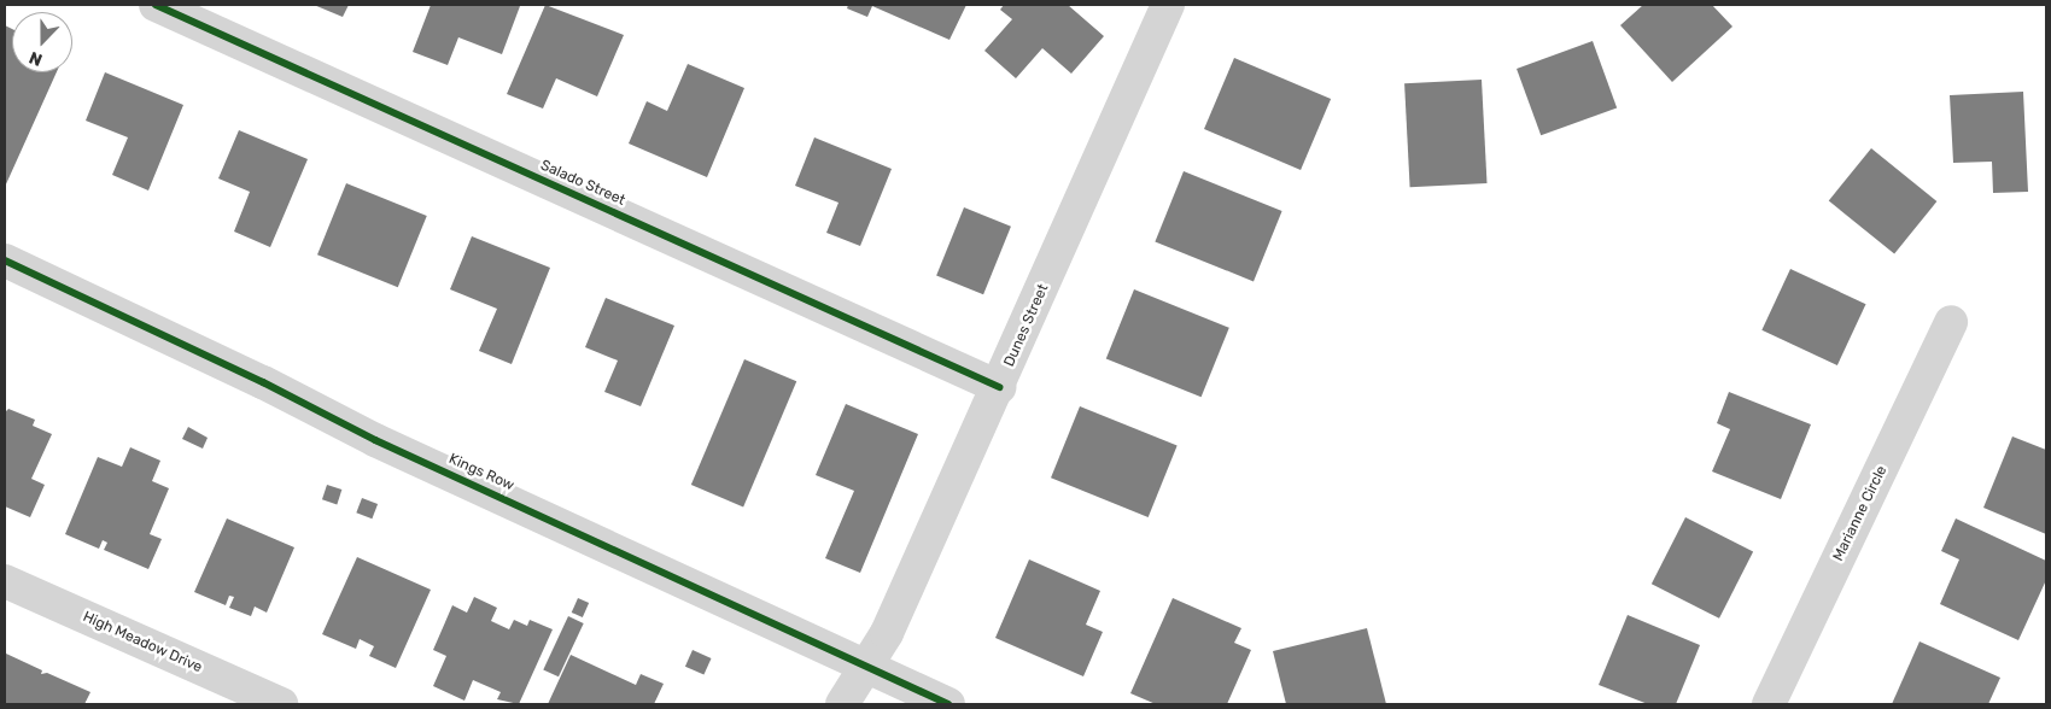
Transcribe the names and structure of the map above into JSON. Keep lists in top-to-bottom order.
{
  "streets": {
    "street": [
      "Salado Street",
      "Dunes Street",
      "Kings Row",
      "Marianne Circle",
      "High Meadow Drive"
    ]
  },
  "crossings": [
    ["Salado Street", "Dunes Street"],
    ["Dunes Street", "Kings Row"]
  ],
  "north": "bottom"
}
